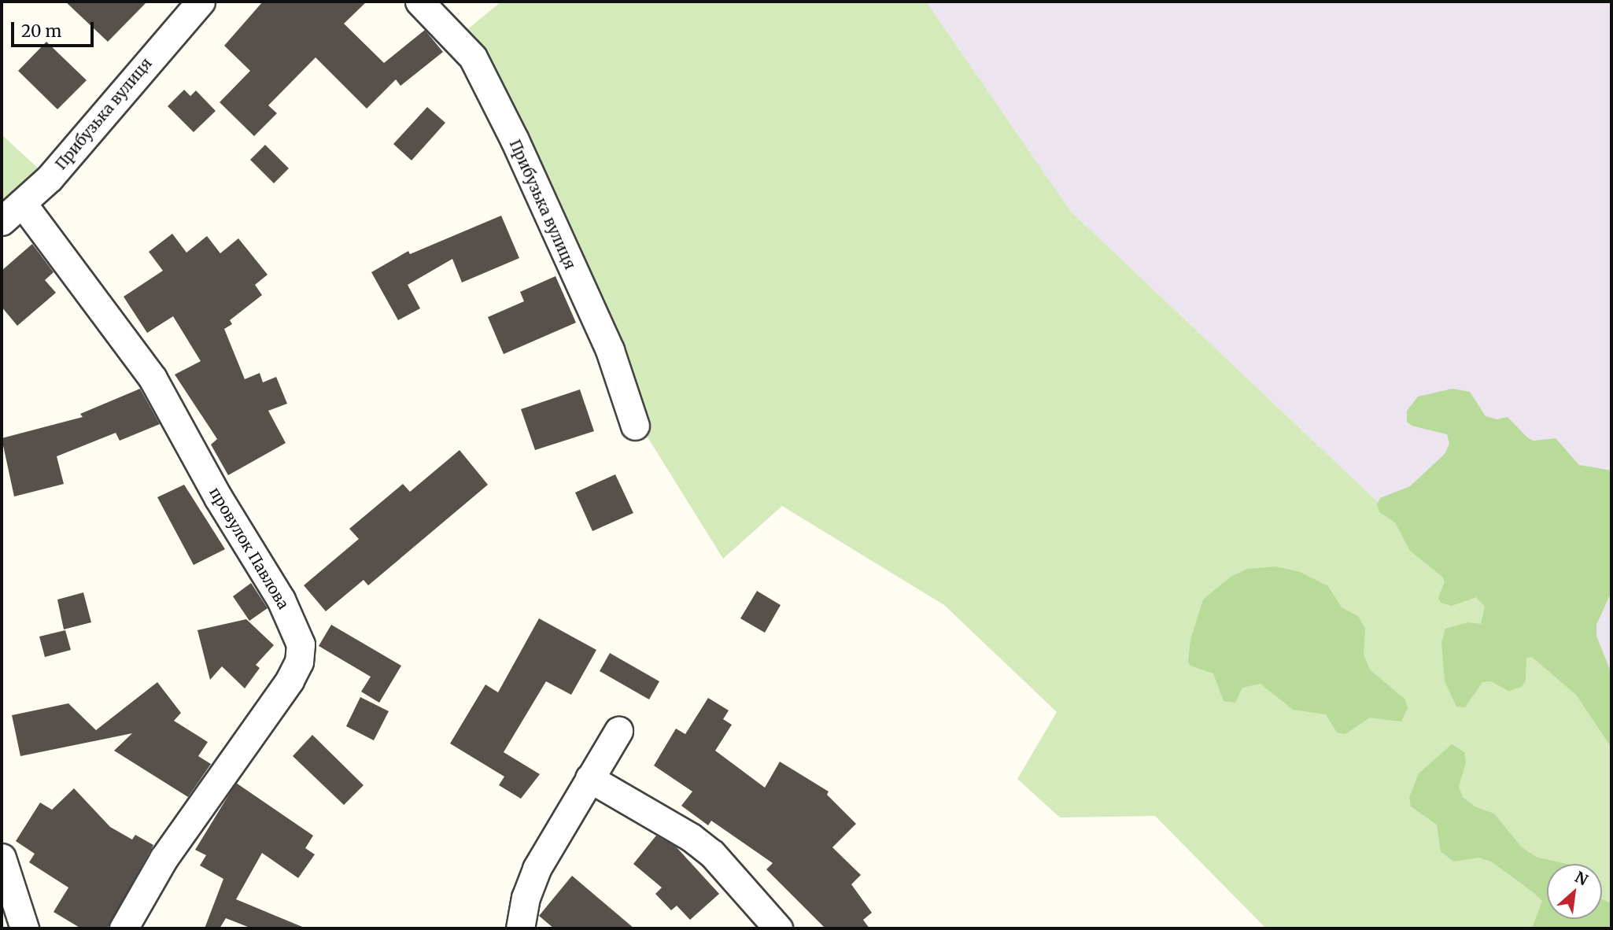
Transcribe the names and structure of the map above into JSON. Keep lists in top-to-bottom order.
{
  "streets": {
    "street": ["Прибузька вулиця", "провулок Павлова"]
  },
  "crossings": [
    ["Прибузька вулиця", "провулок Павлова"]
  ],
  "scale_bar": "20 m",
  "north": "top right"
}
